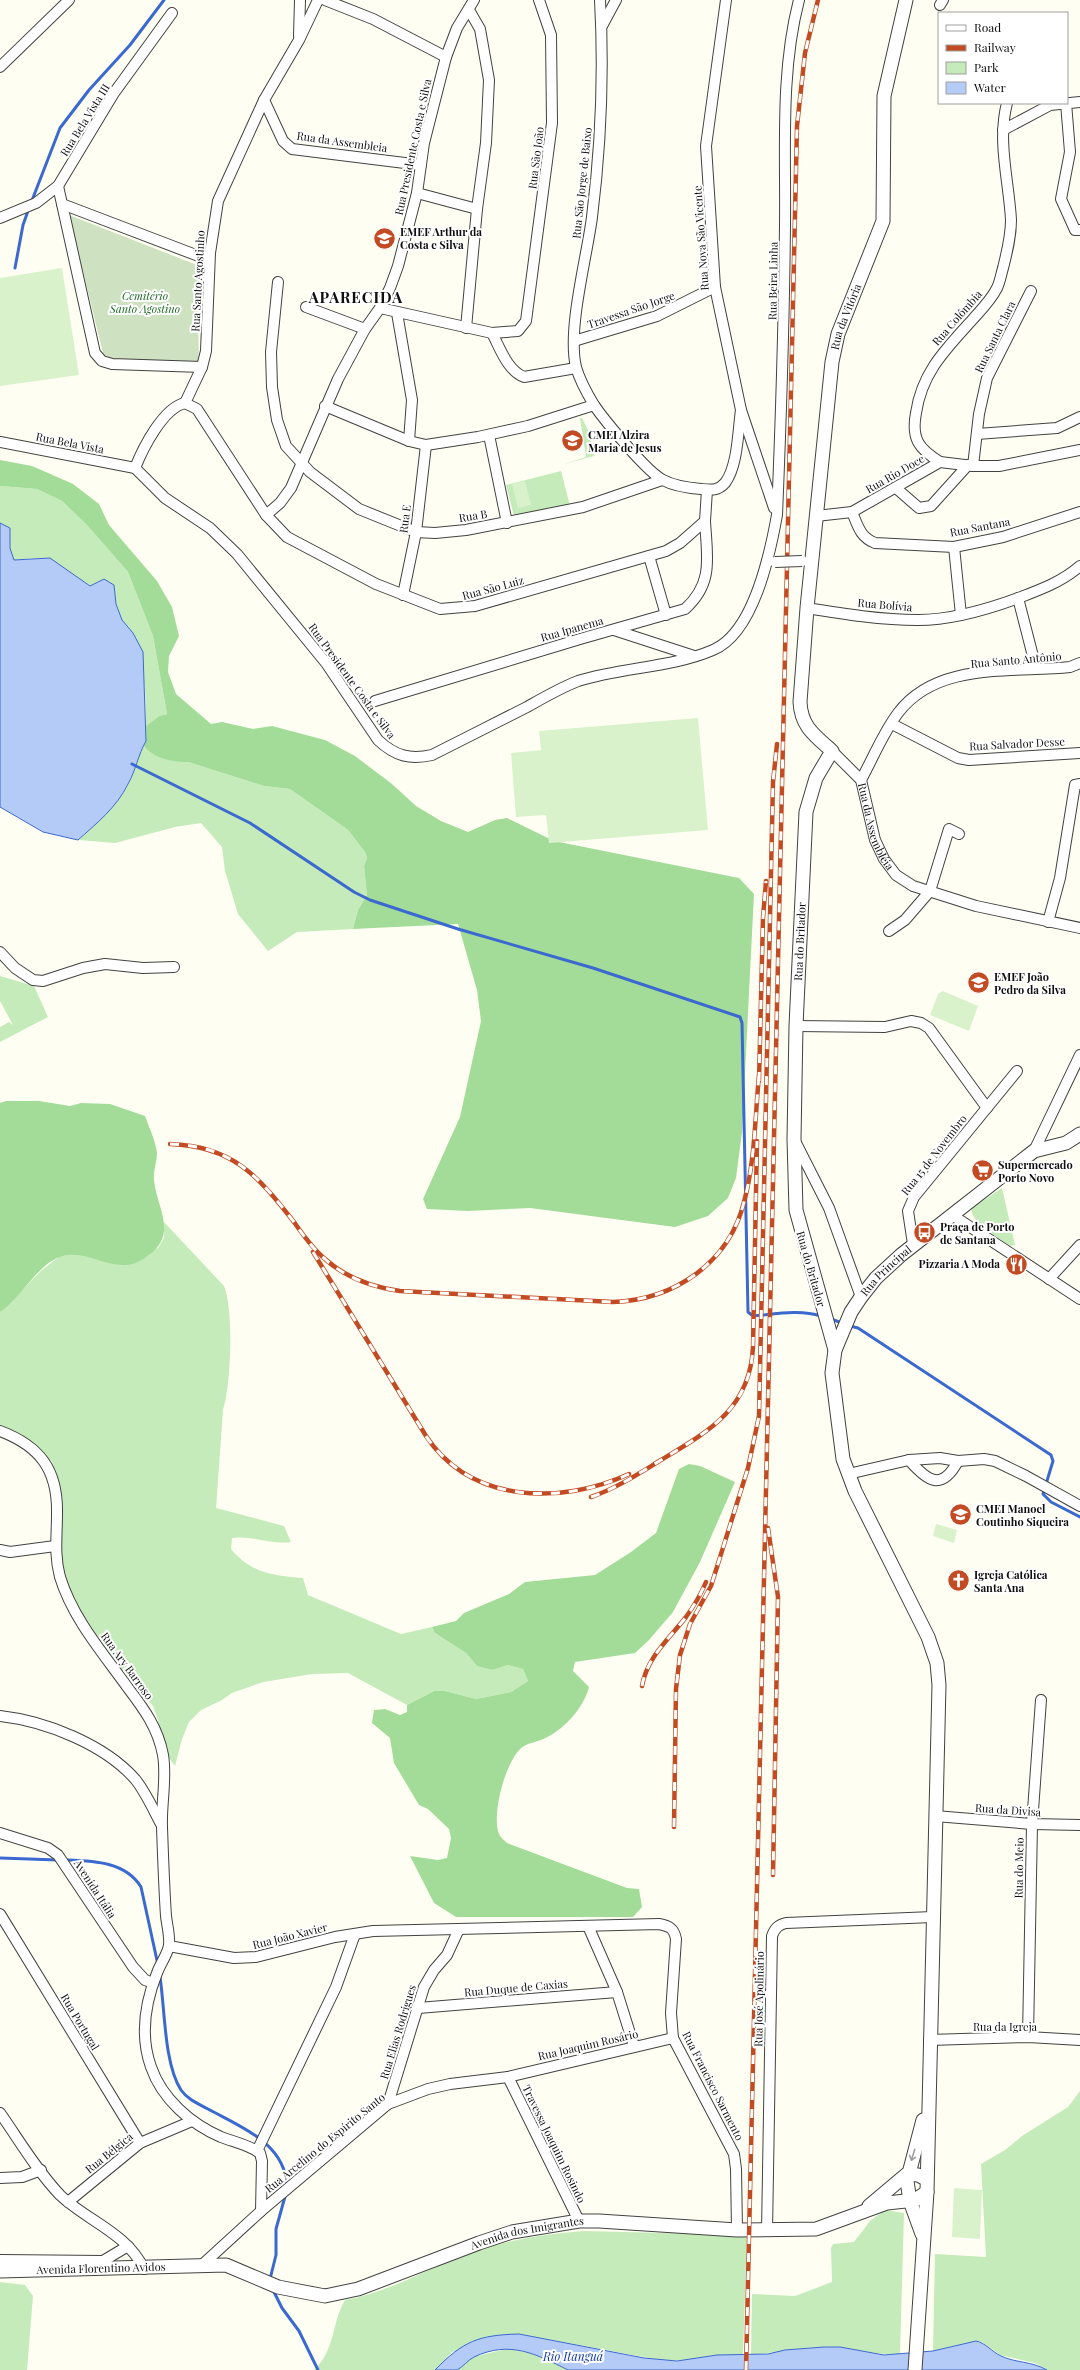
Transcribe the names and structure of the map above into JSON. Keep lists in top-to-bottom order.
{
  "streets": {
    "street": [
      "Rua Bela Vista III",
      "Rua da Assembleia",
      "Rua Presidente Costa e Silva",
      "Rua São João",
      "Rua São Jorge de Baixo",
      "Rua Nova São Vicente",
      "Rua Santo Agostinho",
      "Rua Beira Linha",
      "Travessa São Jorge",
      "Rua da Vitória",
      "Rua Colômbia",
      "Rua Santa Clara",
      "Rua Bela Vista",
      "Rua Rio Doce",
      "Rua B",
      "Rua E",
      "Rua Santana",
      "Rua São Luiz",
      "Rua Bolívia",
      "Rua Ipanema",
      "Rua Santo Antônio",
      "Rua Salvador Desse",
      "Rua da Assembléia",
      "Rua do Britador",
      "Rua 15 de Novembro",
      "Rua Principal",
      "Rua Ary Barroso",
      "Rua da Divisa",
      "Rua do Meio",
      "Avenida Itália",
      "Rua João Xavier",
      "Rua Duque de Caxias",
      "Rua José Apolinário",
      "Rua Portugal",
      "Rua da Igreja",
      "Rua Elias Rodrigues",
      "Rua Joaquim Rosário",
      "Rua Francisco Sarmento",
      "Rua Arcelino do Espírito Santo",
      "Travessa Joaquim Rosindo",
      "Rua Bélgica",
      "Avenida dos Imigrantes",
      "Avenida Florentino Avidos"
    ]
  },
  "crossings": [
    ["Rua da Assembleia", "Rua Presidente Costa e Silva"],
    ["Rua da Assembleia", "Rua Santo Agostinho"],
    ["Rua Presidente Costa e Silva", "Rua Beira Linha"],
    ["Rua Presidente Costa e Silva", "Rua Bela Vista"],
    ["Rua Presidente Costa e Silva", "Rua B"],
    ["Rua Presidente Costa e Silva", "Rua São Luiz"],
    ["Rua São Jorge de Baixo", "Travessa São Jorge"],
    ["Rua Nova São Vicente", "Rua Beira Linha"],
    ["Rua Nova São Vicente", "Travessa São Jorge"],
    ["Rua da Vitória", "Rua Rio Doce"],
    ["Rua da Vitória", "Rua da Assembléia"],
    ["Rua Colômbia", "Rua Rio Doce"],
    ["Rua Santa Clara", "Rua Rio Doce"],
    ["Rua Rio Doce", "Rua Santana"],
    ["Rua B", "Rua E"],
    ["Rua E", "Rua São Luiz"],
    ["Rua São Luiz", "Rua Ipanema"],
    ["Rua Bolívia", "Rua da Assembléia"],
    ["Rua Santo Antônio", "Rua Salvador Desse"],
    ["Rua Santo Antônio", "Rua da Assembléia"],
    ["Rua da Assembléia", "Rua do Britador"],
    ["Rua do Britador", "Rua Principal"],
    ["Rua 15 de Novembro", "Rua Principal"],
    ["Rua Ary Barroso", "Rua João Xavier"],
    ["Rua da Divisa", "Rua do Meio"],
    ["Rua do Meio", "Rua da Igreja"],
    ["Rua João Xavier", "Rua Elias Rodrigues"],
    ["Rua João Xavier", "Rua Francisco Sarmento"],
    ["Rua Duque de Caxias", "Rua Elias Rodrigues"],
    ["Rua José Apolinário", "Avenida dos Imigrantes"],
    ["Rua Portugal", "Rua Bélgica"],
    ["Rua Elias Rodrigues", "Rua Francisco Sarmento"],
    ["Rua Elias Rodrigues", "Rua Arcelino do Espírito Santo"],
    ["Rua Joaquim Rosário", "Rua Francisco Sarmento"],
    ["Rua Joaquim Rosário", "Rua Arcelino do Espírito Santo"],
    ["Rua Joaquim Rosário", "Travessa Joaquim Rosindo"],
    ["Rua Francisco Sarmento", "Avenida dos Imigrantes"],
    ["Rua Arcelino do Espírito Santo", "Travessa Joaquim Rosindo"],
    ["Rua Arcelino do Espírito Santo", "Avenida dos Imigrantes"],
    ["Rua Arcelino do Espírito Santo", "Avenida Florentino Avidos"],
    ["Travessa Joaquim Rosindo", "Avenida dos Imigrantes"],
    ["Avenida dos Imigrantes", "Avenida Florentino Avidos"]
  ],
  "districts": ["APARECIDA"],
  "water": ["Rio Itanguá"],
  "parks": ["Cemitério Santo Agostino"],
  "places": {
    "school or university": [
      "EMEF Arthur da Costa e Silva",
      "CMEI Alzira Maria de Jesus",
      "EMEF João Pedro da Silva",
      "CMEI Manoel Coutinho Siqueira"
    ],
    "supermarket": ["Supermercado Porto Novo"],
    "bus stop": ["Praça de Porto de Santana"],
    "restaurant": ["Pizzaria A Moda"],
    "church": ["Igreja Católica Santa Ana"]
  },
  "legend": [
    "Road",
    "Railway",
    "Park",
    "Water"
  ]
}
